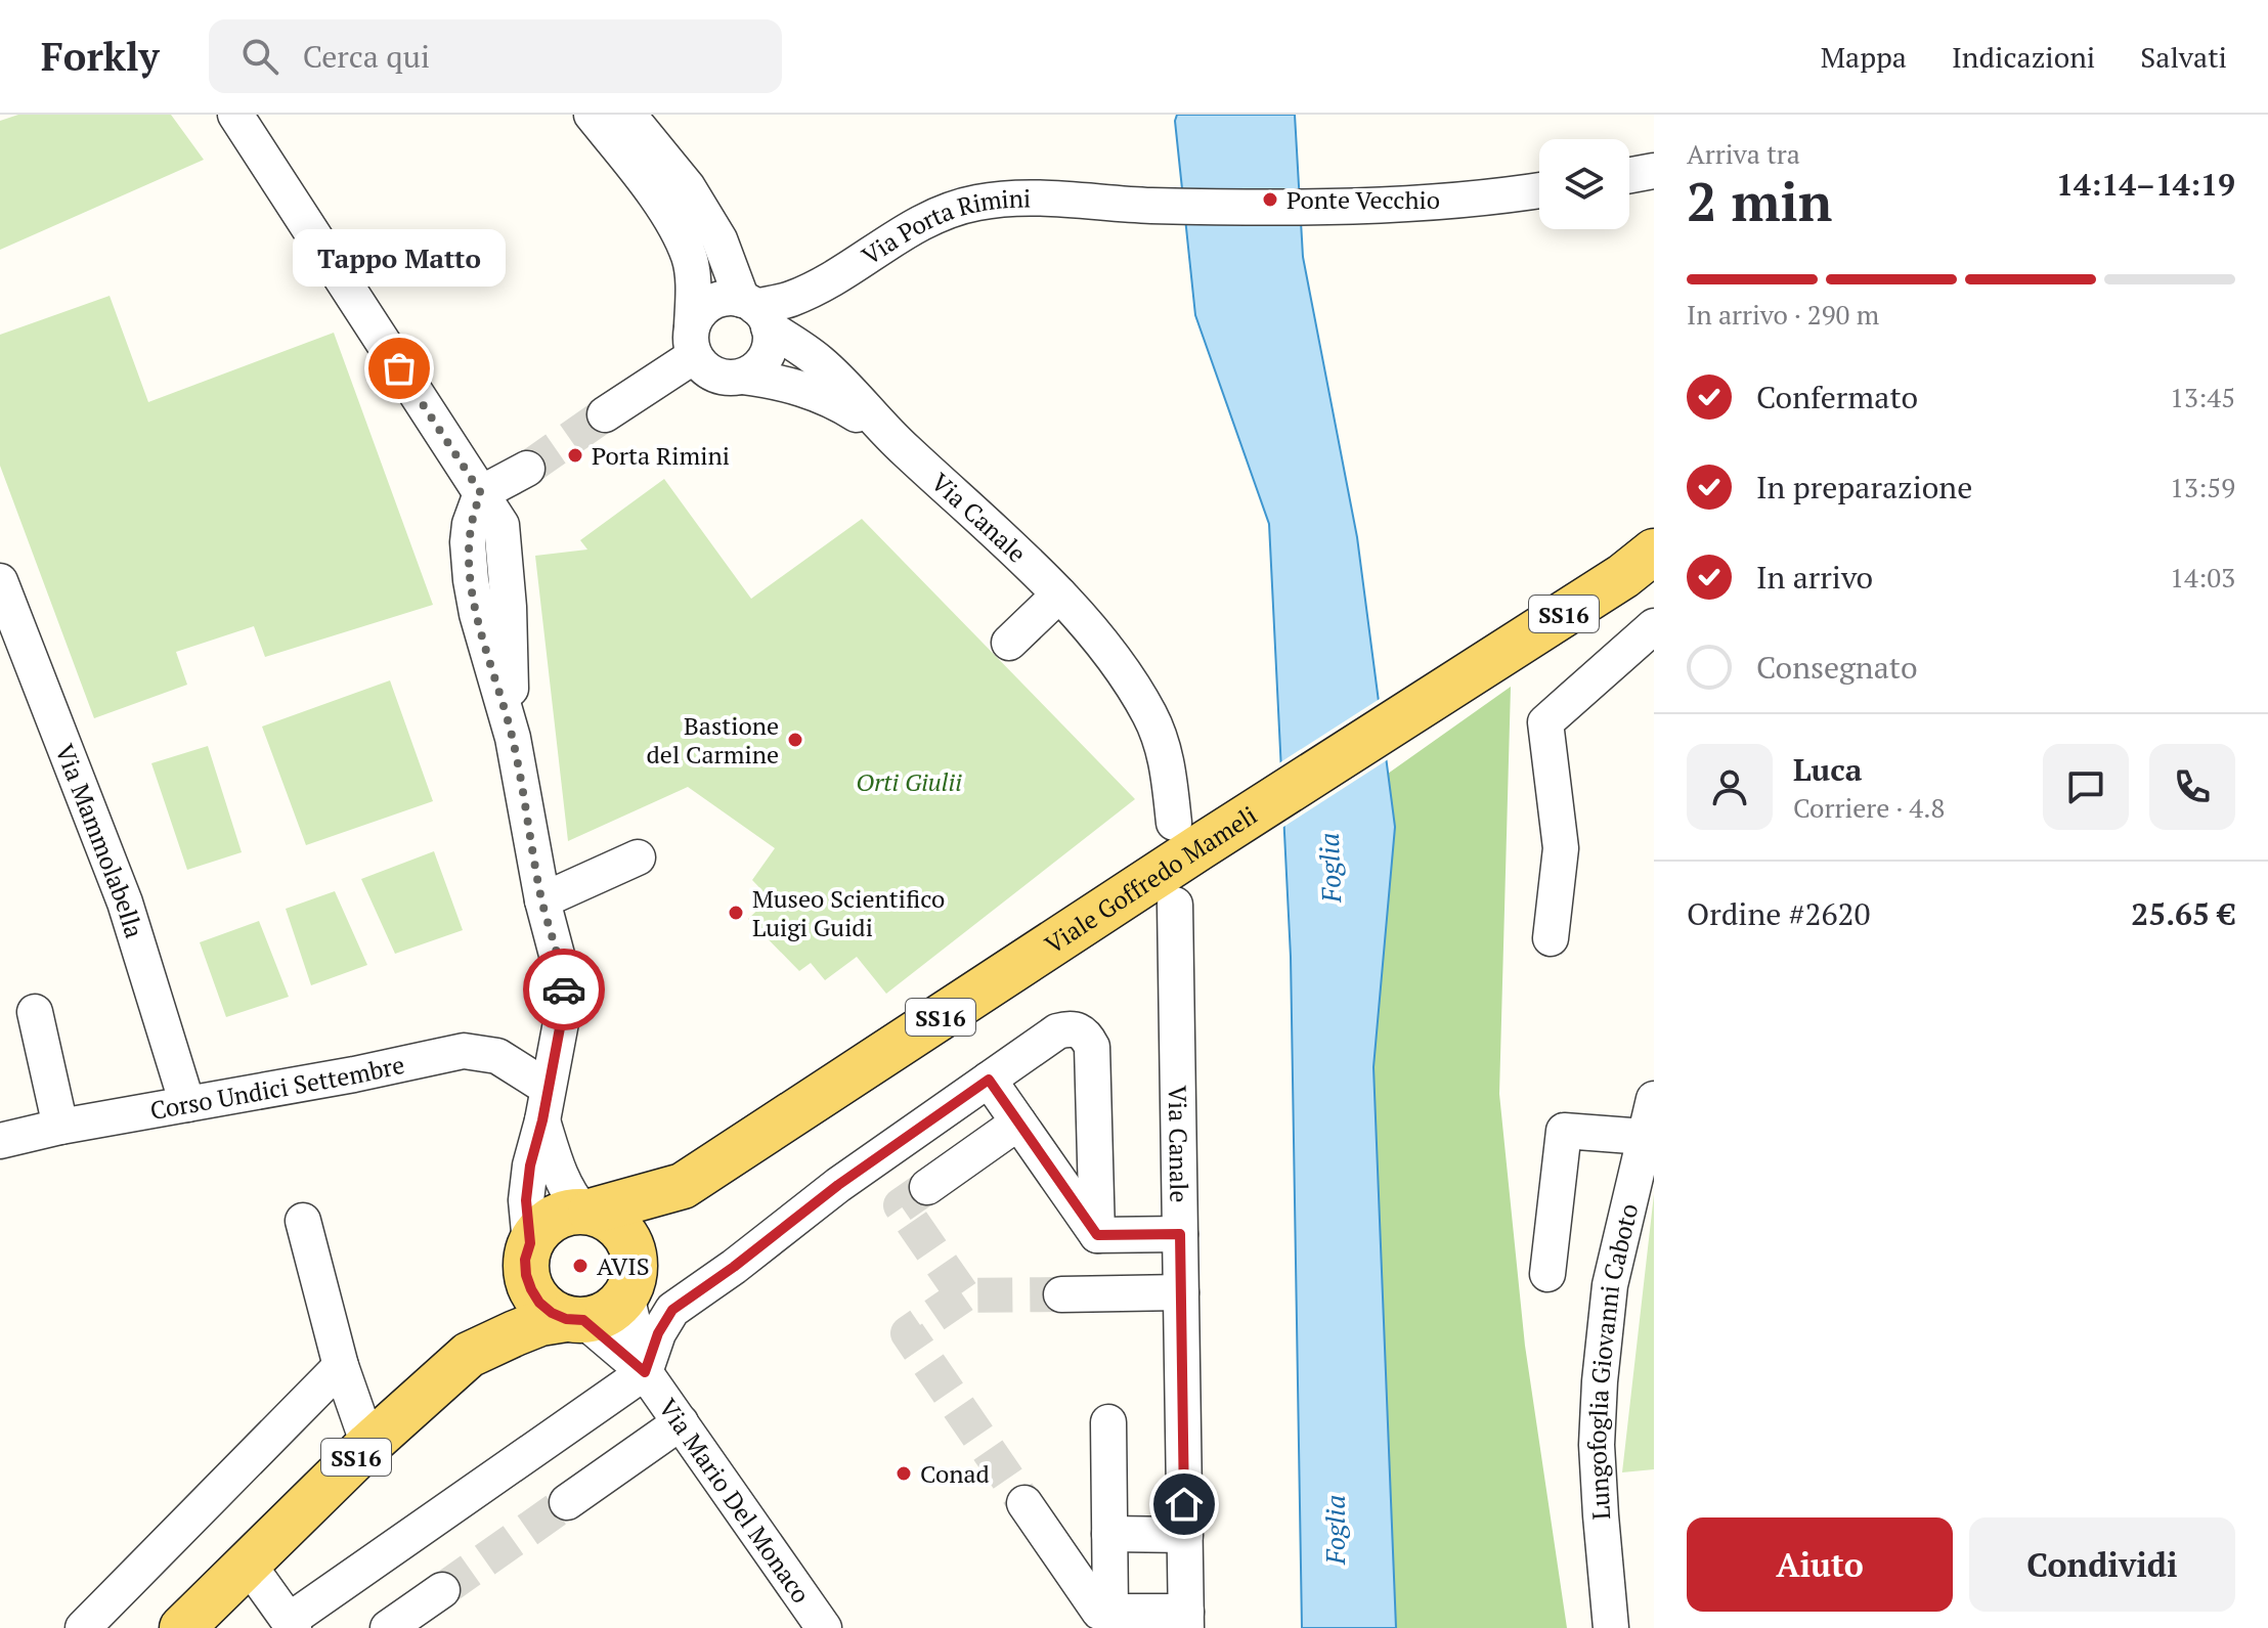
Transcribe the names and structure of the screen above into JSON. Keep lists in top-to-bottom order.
{
  "streets": {
    "main road": ["SS16", "Viale Goffredo Mameli"],
    "street": [
      "Via Porta Rimini",
      "Via Canale",
      "Via Mammolabella",
      "Corso Undici Settembre",
      "Lungofoglia Giovanni Caboto",
      "Via Mario Del Monaco"
    ]
  },
  "crossings": [
    ["Via Porta Rimini", "Via Canale"],
    ["Via Canale", "Viale Goffredo Mameli"],
    ["Via Mammolabella", "Corso Undici Settembre"],
    ["Viale Goffredo Mameli", "Via Mario Del Monaco"]
  ],
  "water": ["Foglia"],
  "parks": ["Orti Giulii"],
  "places": [
    "Ponte Vecchio",
    "Tappo Matto",
    "Porta Rimini",
    "Bastione del Carmine",
    "Museo Scientifico Luigi Guidi",
    "AVIS",
    "Conad"
  ],
  "page": {
    "header": "Forkly",
    "search": "Cerca qui",
    "nav": ["Mappa", "Indicazioni", "Salvati"],
    "heading": ["2 min", "Arriva tra", "14:14–14:19"],
    "panel": [
      "Luca",
      "Corriere · 4.8",
      "Ordine #2620",
      "25.65 €"
    ],
    "bubble": "Tappo Matto",
    "bar": "In arrivo · 290 m",
    "list": [
      ["Confermato", "13:45"],
      ["In preparazione", "13:59"],
      ["In arrivo", "14:03"],
      "Consegnato"
    ],
    "buttons": ["Aiuto", "Condividi"]
  }
}
